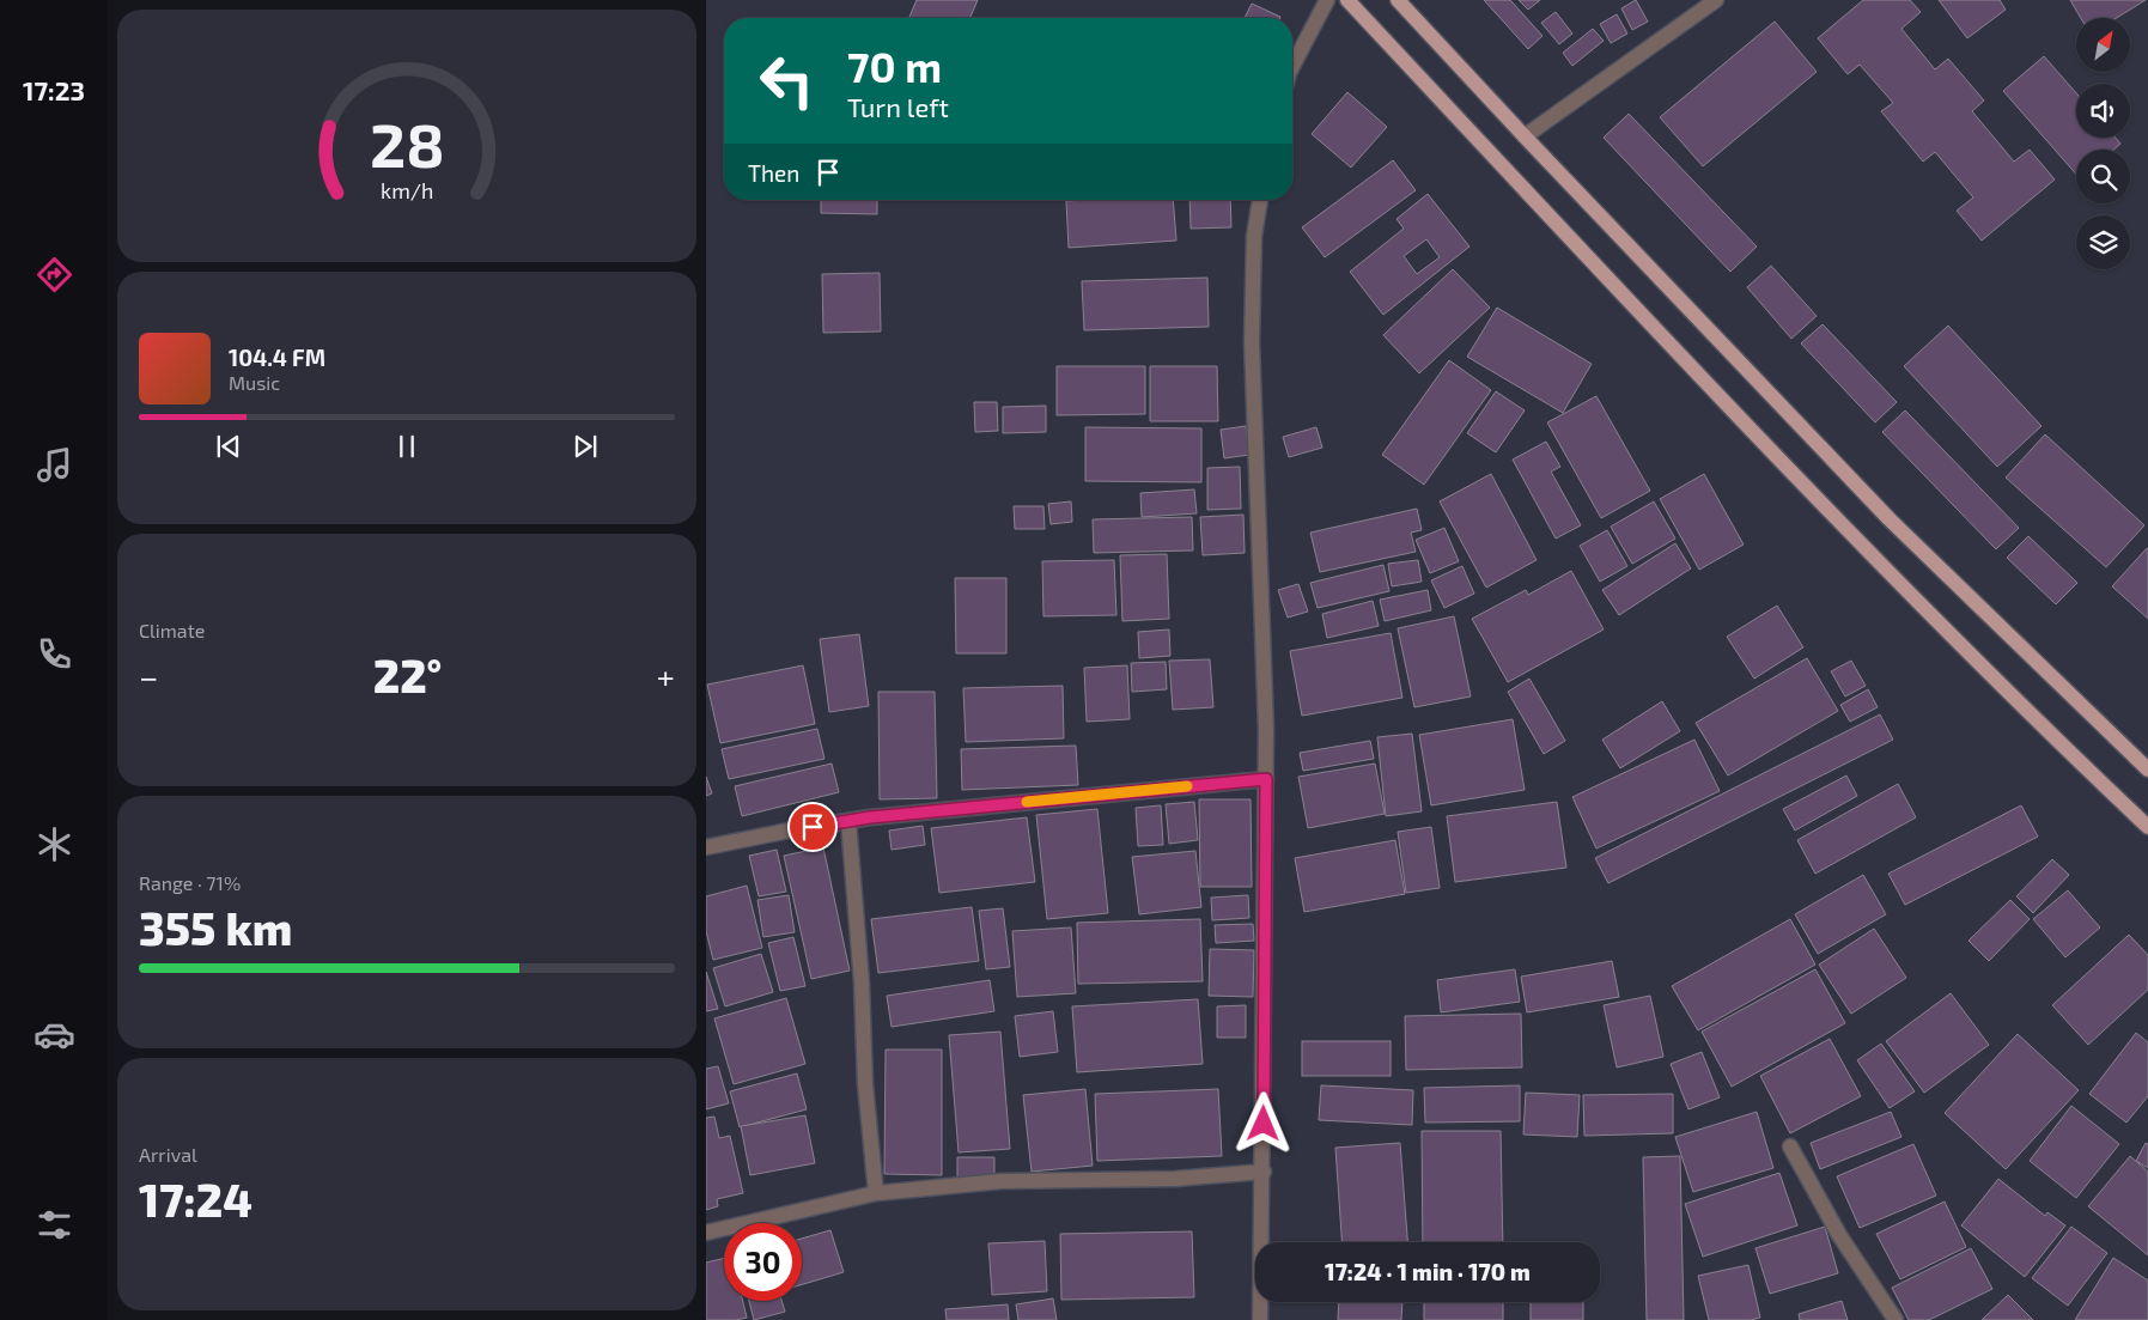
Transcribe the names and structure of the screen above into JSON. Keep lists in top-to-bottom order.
{
  "north": "top right",
  "page": {
    "tabs": "17:23",
    "turn": ["70 m", "Turn left"],
    "then": "Then",
    "song": ["104.4 FM", "Music"],
    "tile": [
      "Climate",
      ["Range · 71%", "355 km"],
      ["Arrival", "17:24"]
    ],
    "heat": ["−", "22°", "+"],
    "limit": "30",
    "trip": "17:24 · 1 min · 170 m",
    "gauge": ["28", "km/h"]
  }
}
